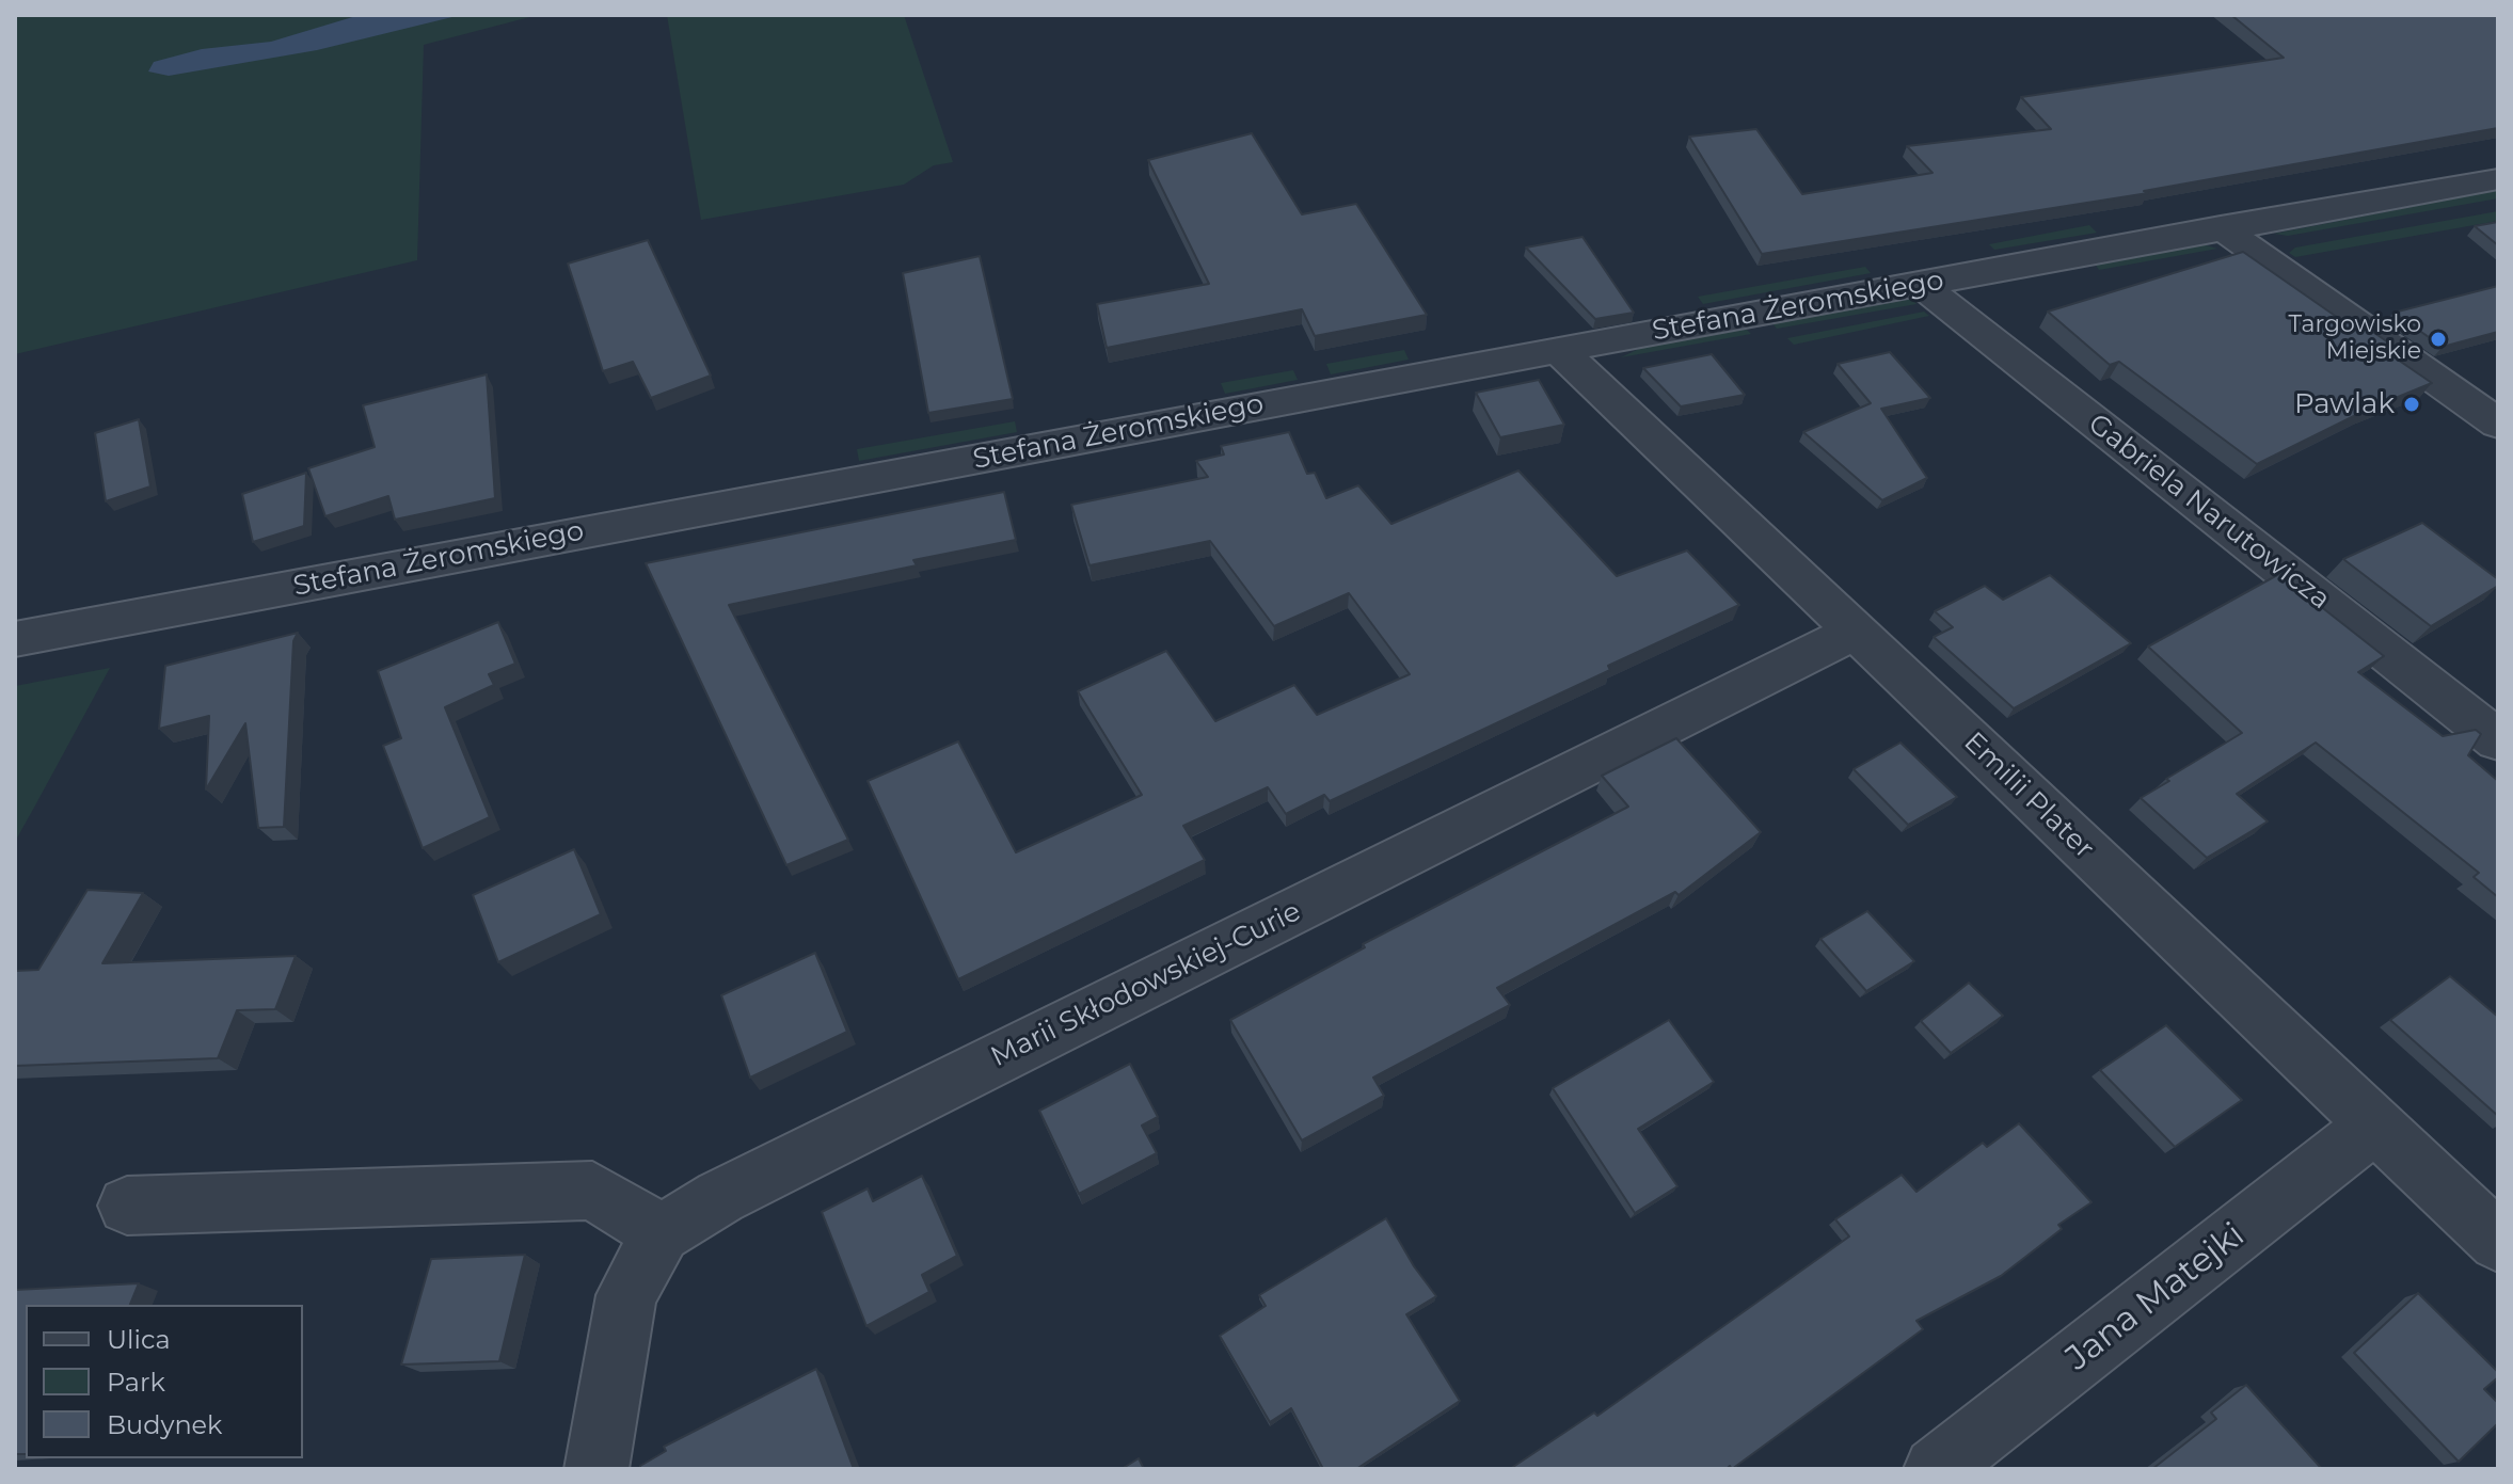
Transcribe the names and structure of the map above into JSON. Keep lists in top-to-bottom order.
{
  "streets": {
    "street": [
      "Stefana Żeromskiego",
      "Gabriela Narutowicza",
      "Emilii Plater",
      "Marii Skłodowskiej-Curie",
      "Jana Matejki"
    ]
  },
  "crossings": [
    ["Stefana Żeromskiego", "Gabriela Narutowicza"],
    ["Stefana Żeromskiego", "Emilii Plater"],
    ["Emilii Plater", "Marii Skłodowskiej-Curie"],
    ["Emilii Plater", "Jana Matejki"]
  ],
  "places": ["Targowisko Miejskie", "Pawlak"],
  "legend": ["Ulica", "Park", "Budynek"]
}
